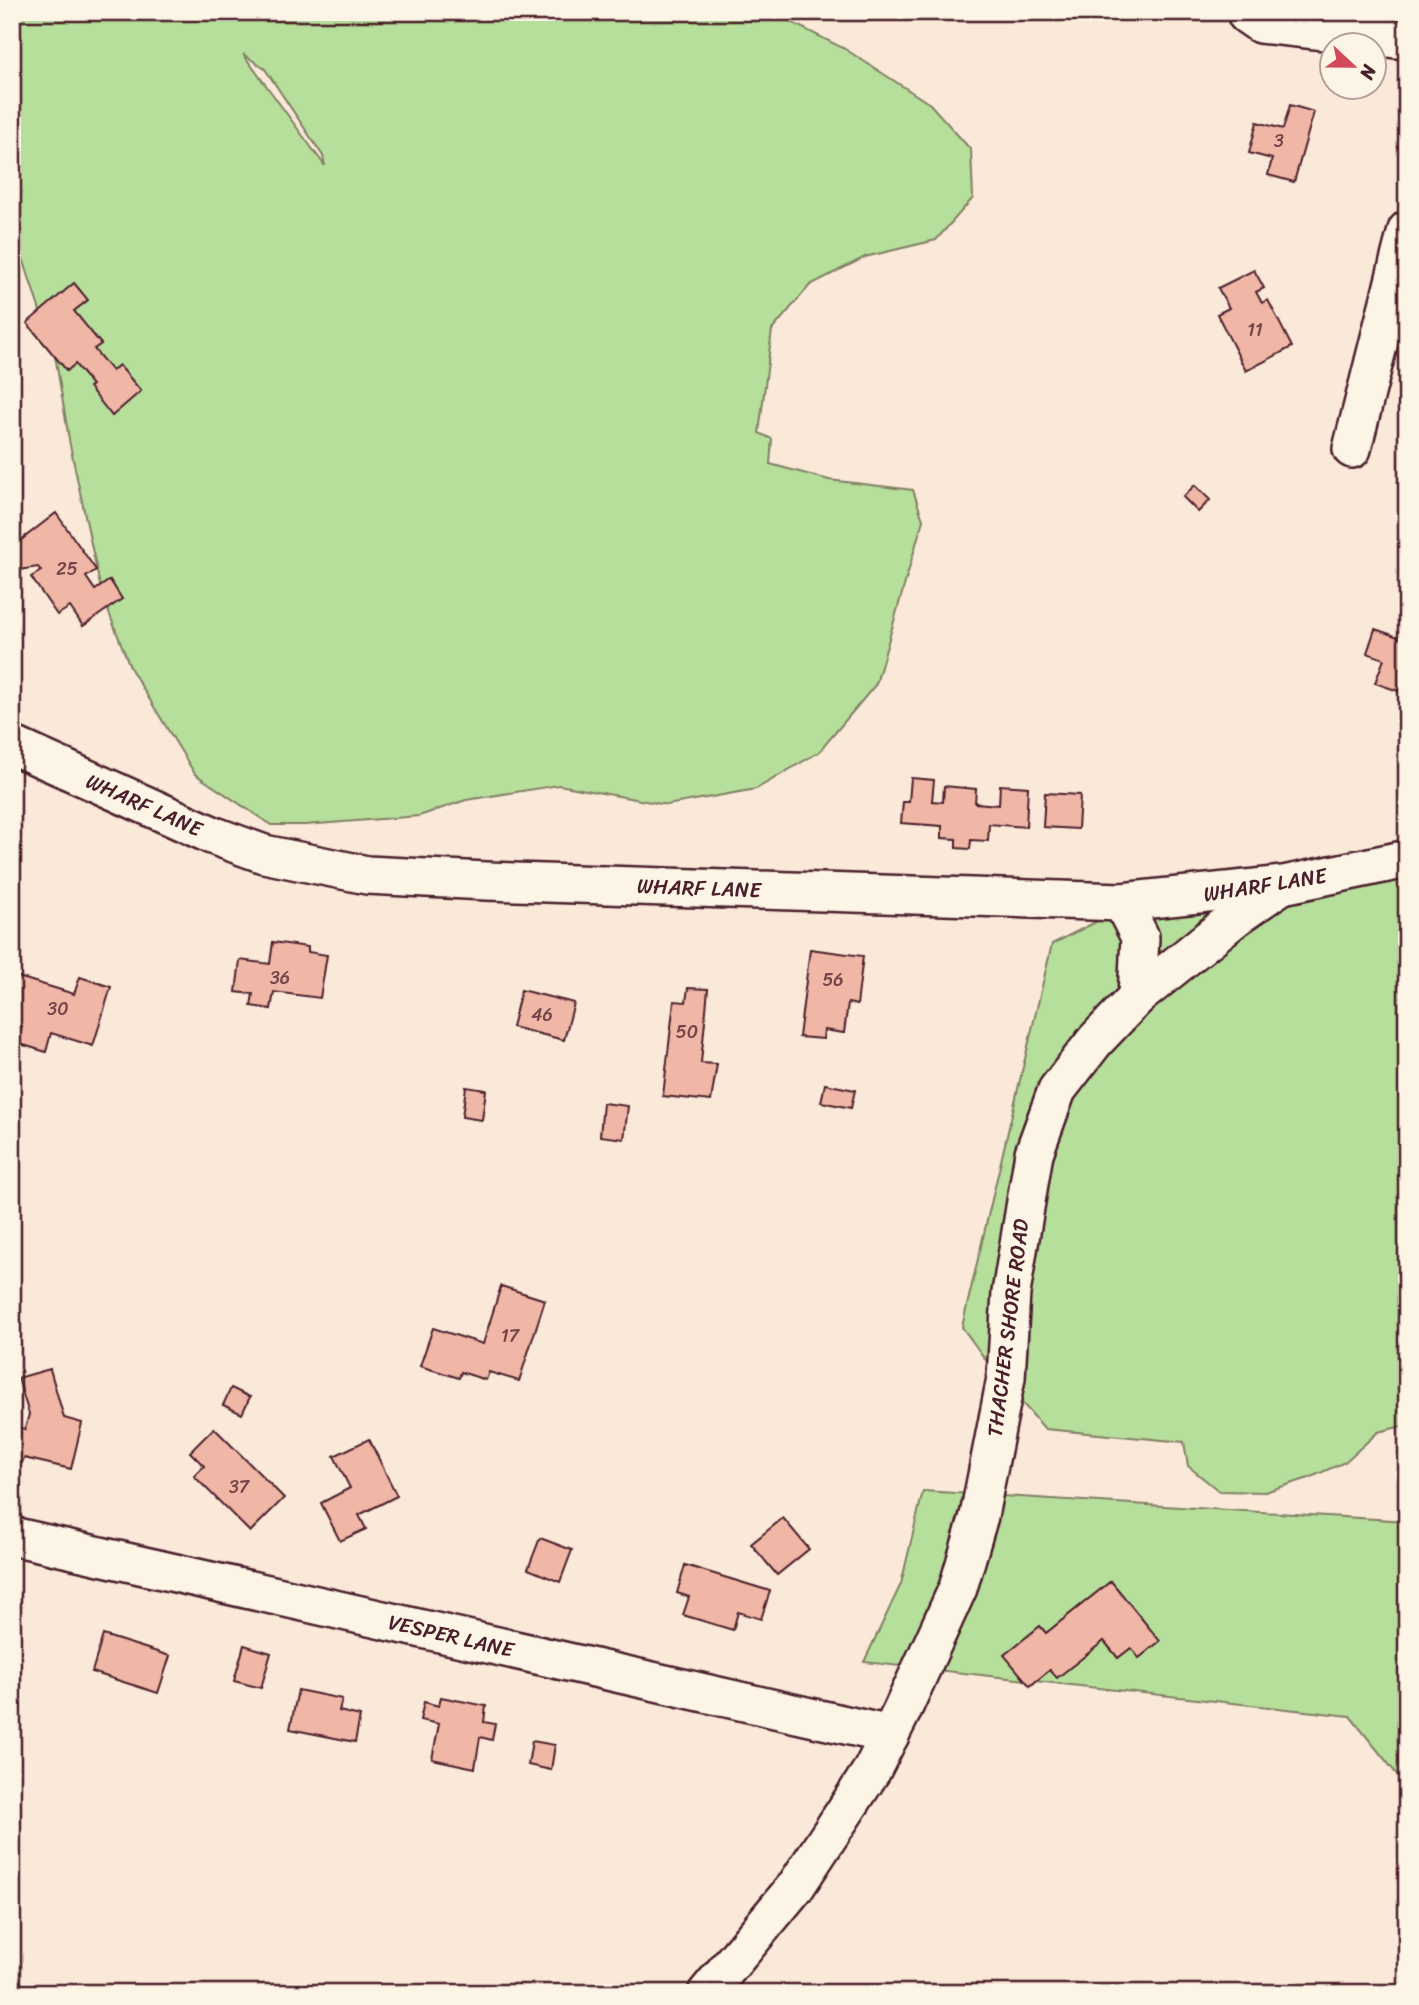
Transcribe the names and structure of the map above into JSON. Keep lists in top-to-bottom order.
{
  "streets": {
    "street": ["WHARF LANE", "THACHER SHORE ROAD", "VESPER LANE"]
  },
  "crossings": [
    ["WHARF LANE", "THACHER SHORE ROAD"],
    ["THACHER SHORE ROAD", "VESPER LANE"]
  ],
  "house_numbers": [
    "3",
    "11",
    "25",
    "36",
    "56",
    "30",
    "46",
    "50",
    "17",
    "37"
  ],
  "north": "right"
}
